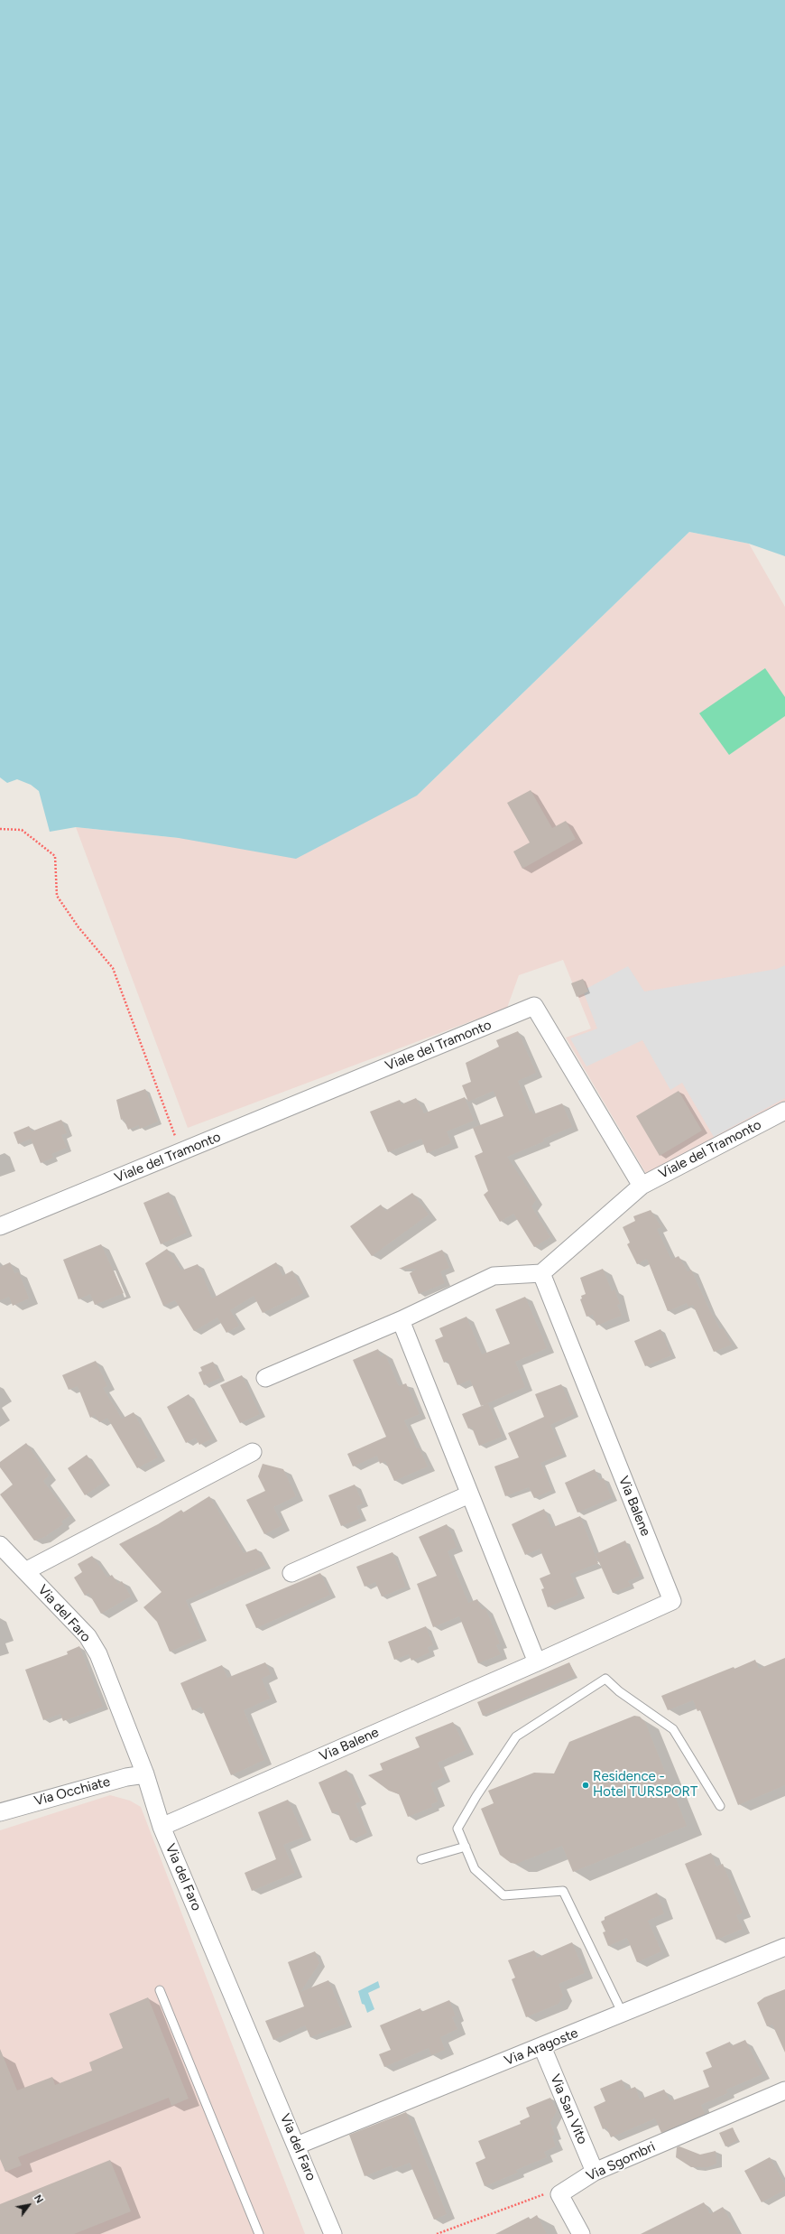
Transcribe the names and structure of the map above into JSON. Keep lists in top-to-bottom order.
{
  "streets": {
    "street": [
      "Viale del Tramonto",
      "Via Balene",
      "Via del Faro",
      "Via Occhiate",
      "Via Aragoste",
      "Via San Vito",
      "Via Sgombri"
    ]
  },
  "crossings": [
    ["Via Balene", "Via del Faro"],
    ["Via del Faro", "Via Occhiate"],
    ["Via del Faro", "Via Aragoste"],
    ["Via Aragoste", "Via San Vito"],
    ["Via San Vito", "Via Sgombri"]
  ],
  "places": ["Residence - Hotel TURSPORT"],
  "north": "top right"
}
